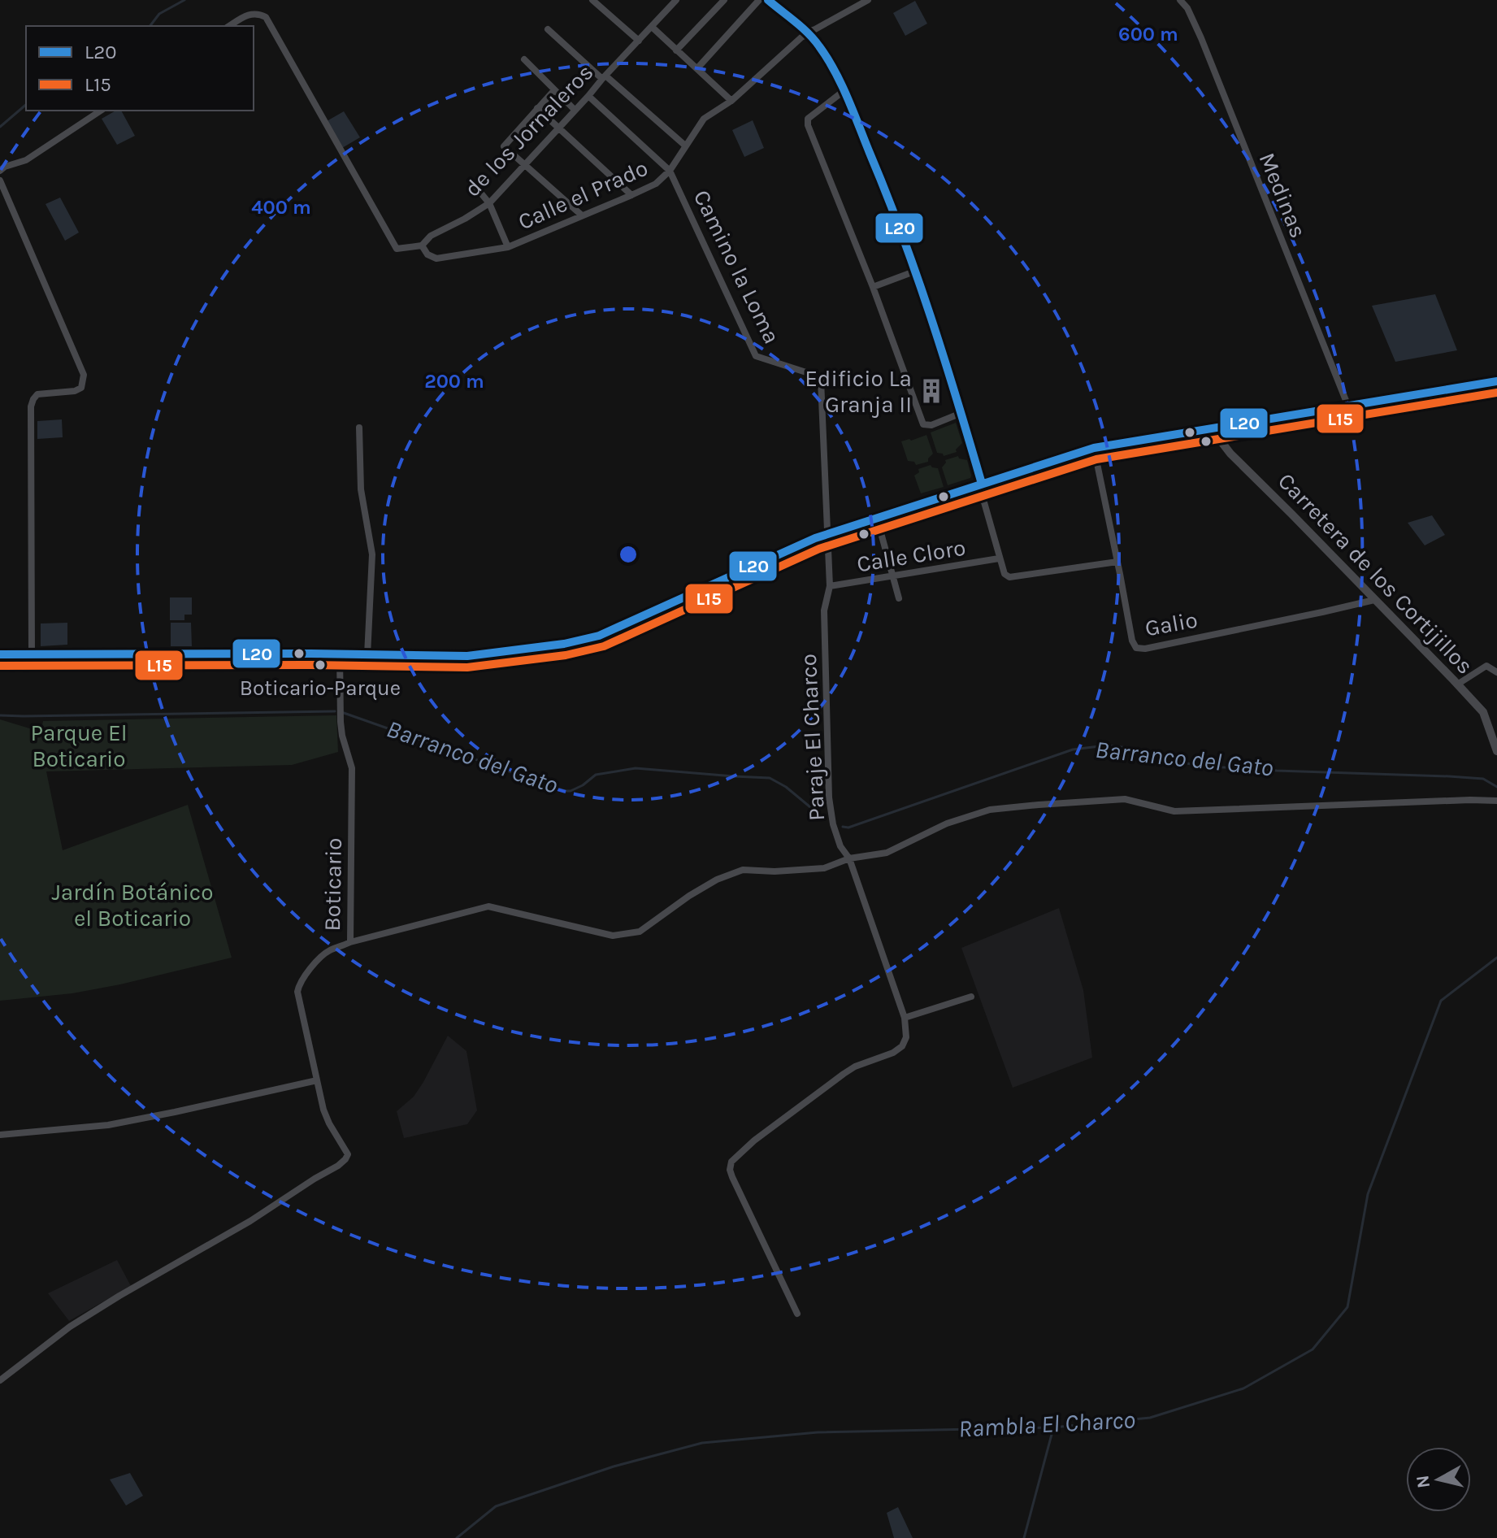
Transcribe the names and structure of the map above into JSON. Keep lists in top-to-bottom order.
{
  "streets": {
    "street": [
      "de los Jornaleros",
      "Calle el Prado",
      "Medinas",
      "Camino la Loma",
      "Calle Cloro",
      "Carretera de los Cortijillos",
      "Galio",
      "Paraje El Charco",
      "Boticario"
    ]
  },
  "crossings": [
    ["de los Jornaleros", "Calle el Prado"],
    ["Calle el Prado", "Camino la Loma"],
    ["Camino la Loma", "Paraje El Charco"],
    ["Calle Cloro", "Paraje El Charco"],
    ["Carretera de los Cortijillos", "Galio"]
  ],
  "water": ["Barranco del Gato", "Rambla El Charco"],
  "parks": ["Parque El Boticario", "Jardín Botánico el Boticario"],
  "places": {
    "building": ["Edificio La Granja II"],
    "other": ["Boticario-Parque"]
  },
  "lines": ["transit line L20", "transit line L15"],
  "legend": ["L20", "L15"],
  "north": "left",
  "rings": ["600 m", "400 m", "200 m"]
}
